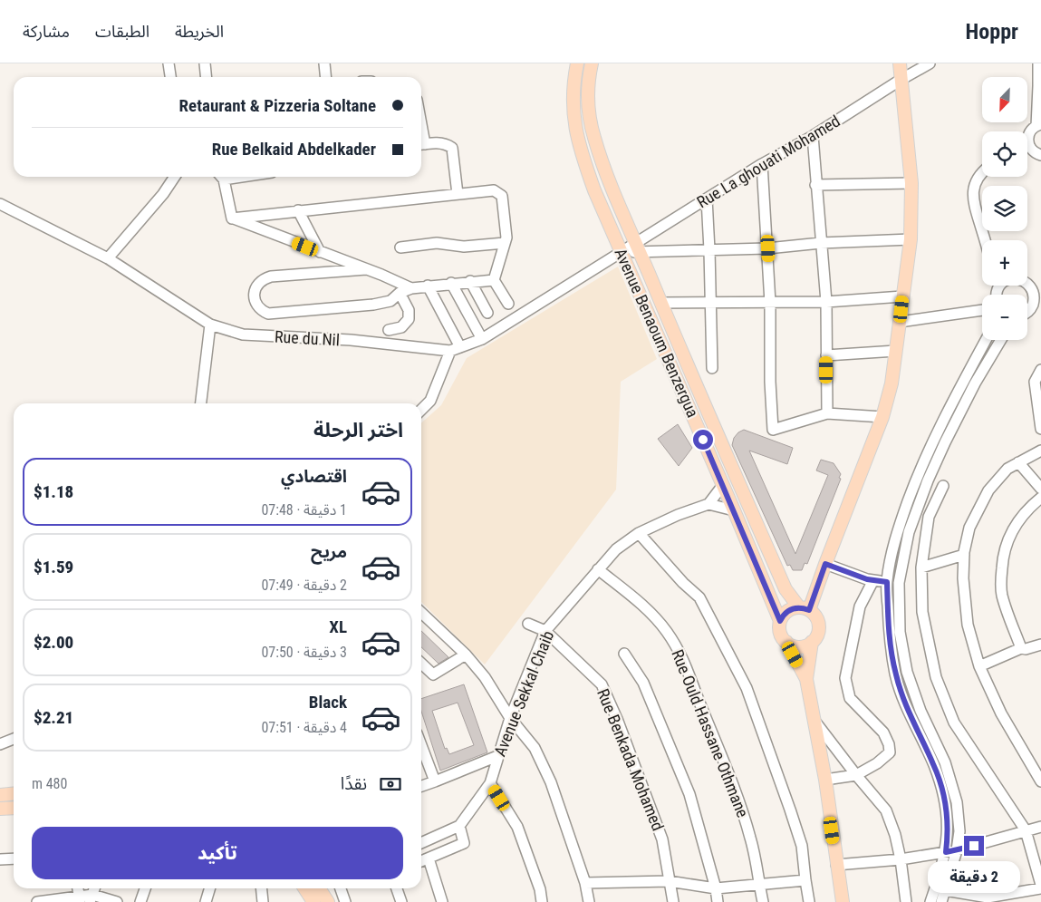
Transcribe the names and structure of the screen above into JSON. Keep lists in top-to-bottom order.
{
  "streets": {
    "main road": ["Avenue Benaoum Benzergua"],
    "street": [
      "Rue La ghouati Mohamed",
      "Rue du Nil",
      "Avenue Sekkal Chaib",
      "Rue Ould Hassane Othmane",
      "Rue Benkada Mohamed"
    ]
  },
  "crossings": [
    ["Rue La ghouati Mohamed", "Avenue Benaoum Benzergua"],
    ["Avenue Benaoum Benzergua", "Rue du Nil"],
    ["Avenue Sekkal Chaib", "Rue Ould Hassane Othmane"],
    ["Avenue Sekkal Chaib", "Rue Benkada Mohamed"]
  ],
  "north": "bottom left",
  "page": {
    "header": "Hoppr",
    "nav": ["الخريطة", "الطبقات", "مشاركة"],
    "map_buttons": ["+", "−"],
    "banner": ["Retaurant & Pizzeria Soltane", "Rue Belkaid Abdelkader"],
    "heading": "اختر الرحلة",
    "list": [
      {
        "name": "اقتصادي",
        "note": "1 دقيقة · 07:48",
        "value": "$1.18"
      },
      {
        "name": "مريح",
        "note": "2 دقيقة · 07:49",
        "value": "$1.59"
      },
      {
        "name": "XL",
        "note": "3 دقيقة · 07:50",
        "value": "$2.00"
      },
      {
        "name": "Black",
        "note": "4 دقيقة · 07:51",
        "value": "$2.21"
      }
    ],
    "pay": ["نقدًا", "480 m"],
    "buttons": "تأكيد",
    "bubble": "2 دقيقة"
  }
}
